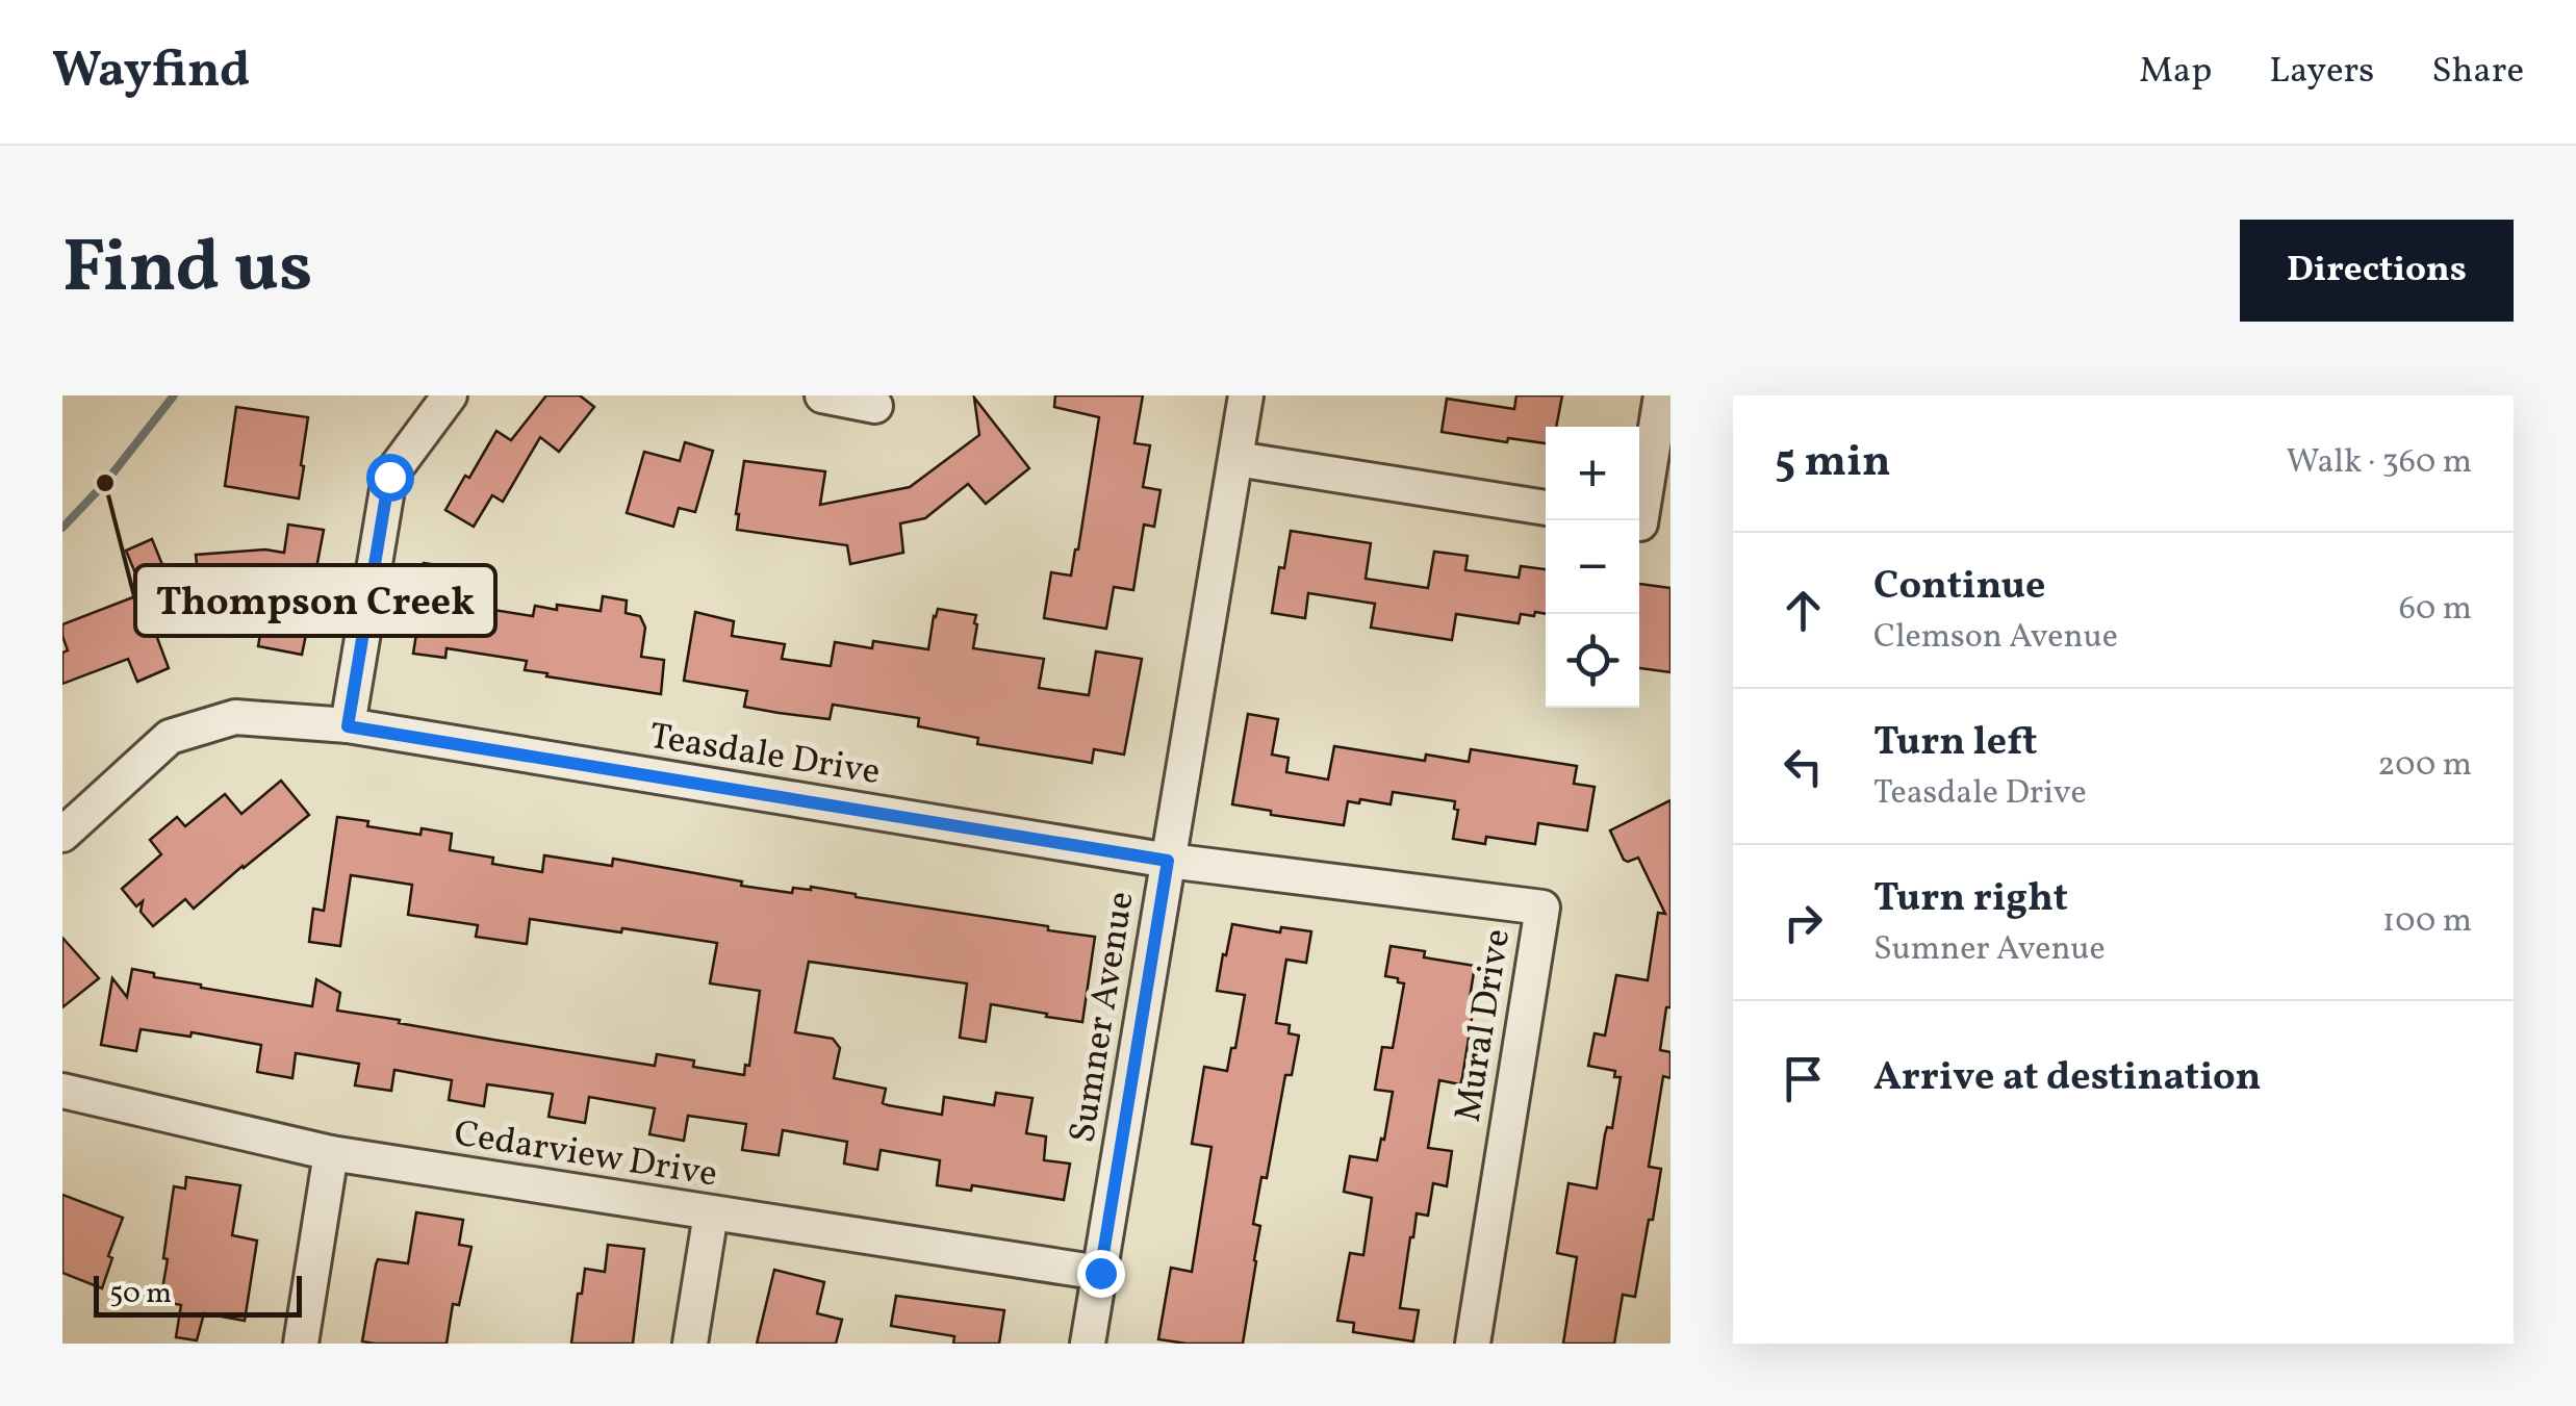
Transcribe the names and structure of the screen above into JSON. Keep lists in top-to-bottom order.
{
  "streets": {
    "street": [
      "Teasdale Drive",
      "Sumner Avenue",
      "Mural Drive",
      "Cedarview Drive"
    ]
  },
  "crossings": [
    ["Teasdale Drive", "Sumner Avenue"],
    ["Teasdale Drive", "Mural Drive"],
    ["Sumner Avenue", "Mural Drive"],
    ["Sumner Avenue", "Cedarview Drive"]
  ],
  "places": ["Thompson Creek"],
  "scale_bar": "50 m",
  "page": {
    "header": "Wayfind",
    "nav": ["Map", "Layers", "Share"],
    "title": "Find us",
    "buttons": "Directions",
    "heading": ["5 min", "Walk · 360 m"],
    "map_buttons": ["+", "−"],
    "list": [
      ["Continue", "Clemson Avenue", "60 m"],
      ["Turn left", "Teasdale Drive", "200 m"],
      ["Turn right", "Sumner Avenue", "100 m"],
      "Arrive at destination"
    ],
    "scale": "50 m"
  }
}
